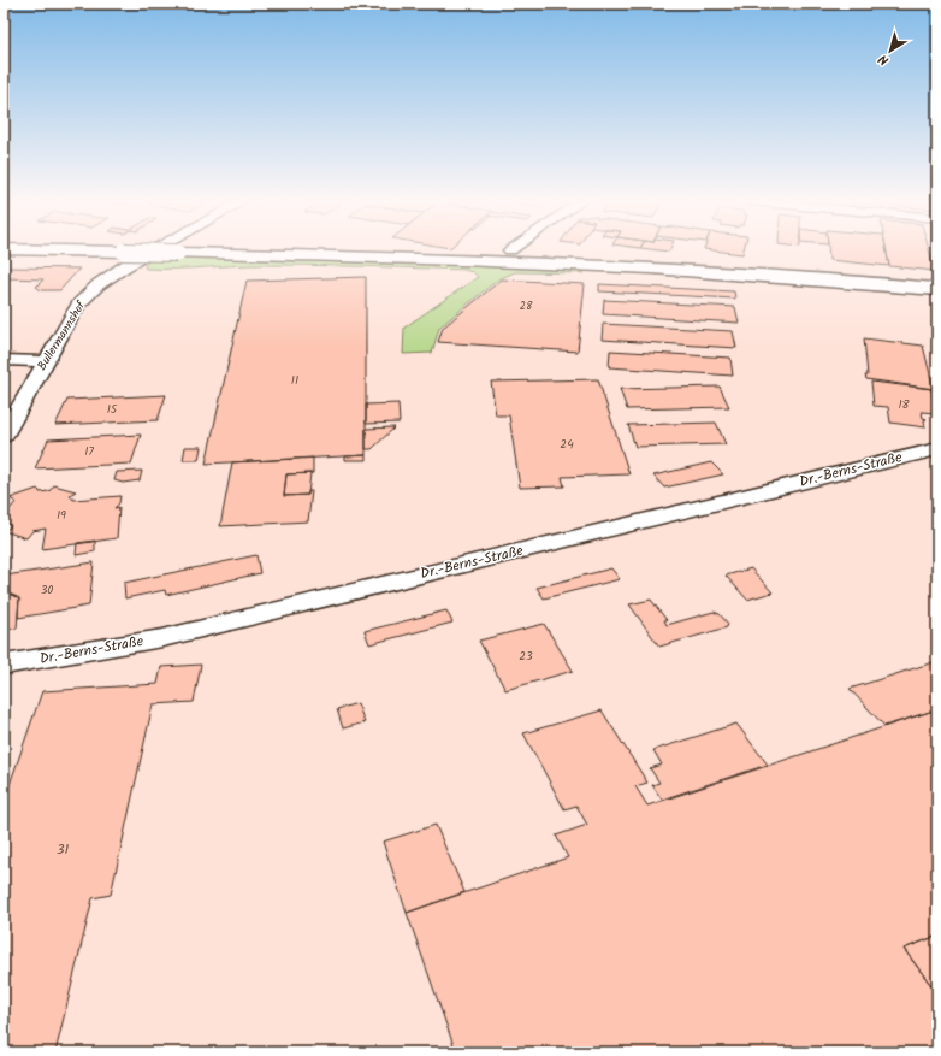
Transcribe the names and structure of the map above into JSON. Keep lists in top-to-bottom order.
{
  "streets": {
    "street": ["Bullermannshof", "Dr.-Berns-Straße"]
  },
  "house_numbers": [
    "28",
    "11",
    "18",
    "15",
    "24",
    "17",
    "19",
    "30",
    "23",
    "31"
  ],
  "north": "bottom left"
}
